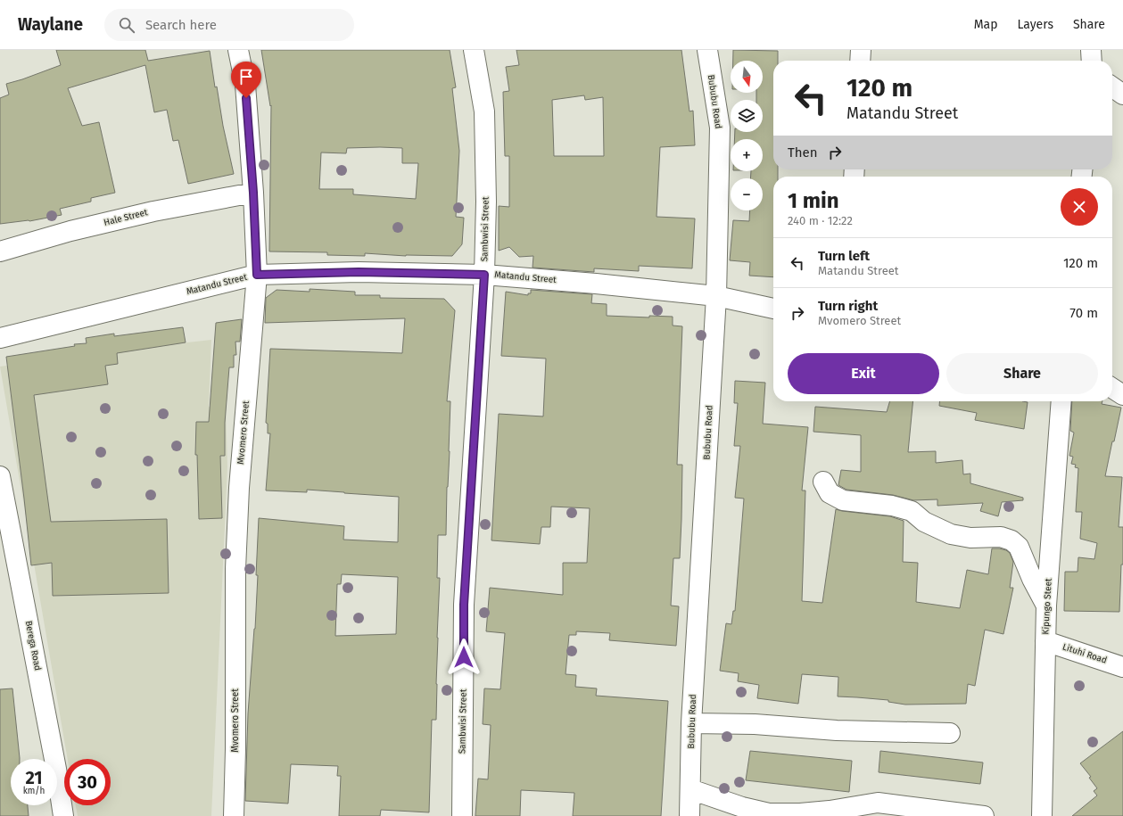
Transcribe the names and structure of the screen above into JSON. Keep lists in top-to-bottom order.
{
  "streets": {
    "street": [
      "Bububu Road",
      "Hale Street",
      "Sambwisi Street",
      "Matandu Street",
      "Mvomero Street",
      "Kipungo Steet",
      "Berega Road",
      "Lituhi Road"
    ]
  },
  "crossings": [
    ["Bububu Road", "Matandu Street"],
    ["Hale Street", "Mvomero Street"],
    ["Sambwisi Street", "Matandu Street"],
    ["Matandu Street", "Mvomero Street"],
    ["Kipungo Steet", "Lituhi Road"]
  ],
  "north": "bottom",
  "page": {
    "header": "Waylane",
    "search": "Search here",
    "nav": ["Map", "Layers", "Share"],
    "map_buttons": ["+", "−"],
    "turn": ["120 m", "Matandu Street"],
    "then": "Then",
    "heading": ["1 min", "240 m · 12:22"],
    "list": [
      {
        "name": "Turn left",
        "note": "Matandu Street",
        "value": "120 m"
      },
      {
        "name": "Turn right",
        "note": "Mvomero Street",
        "value": "70 m"
      }
    ],
    "buttons": ["Exit", "Share"],
    "speed": "21 km/h",
    "limit": "30"
  }
}
